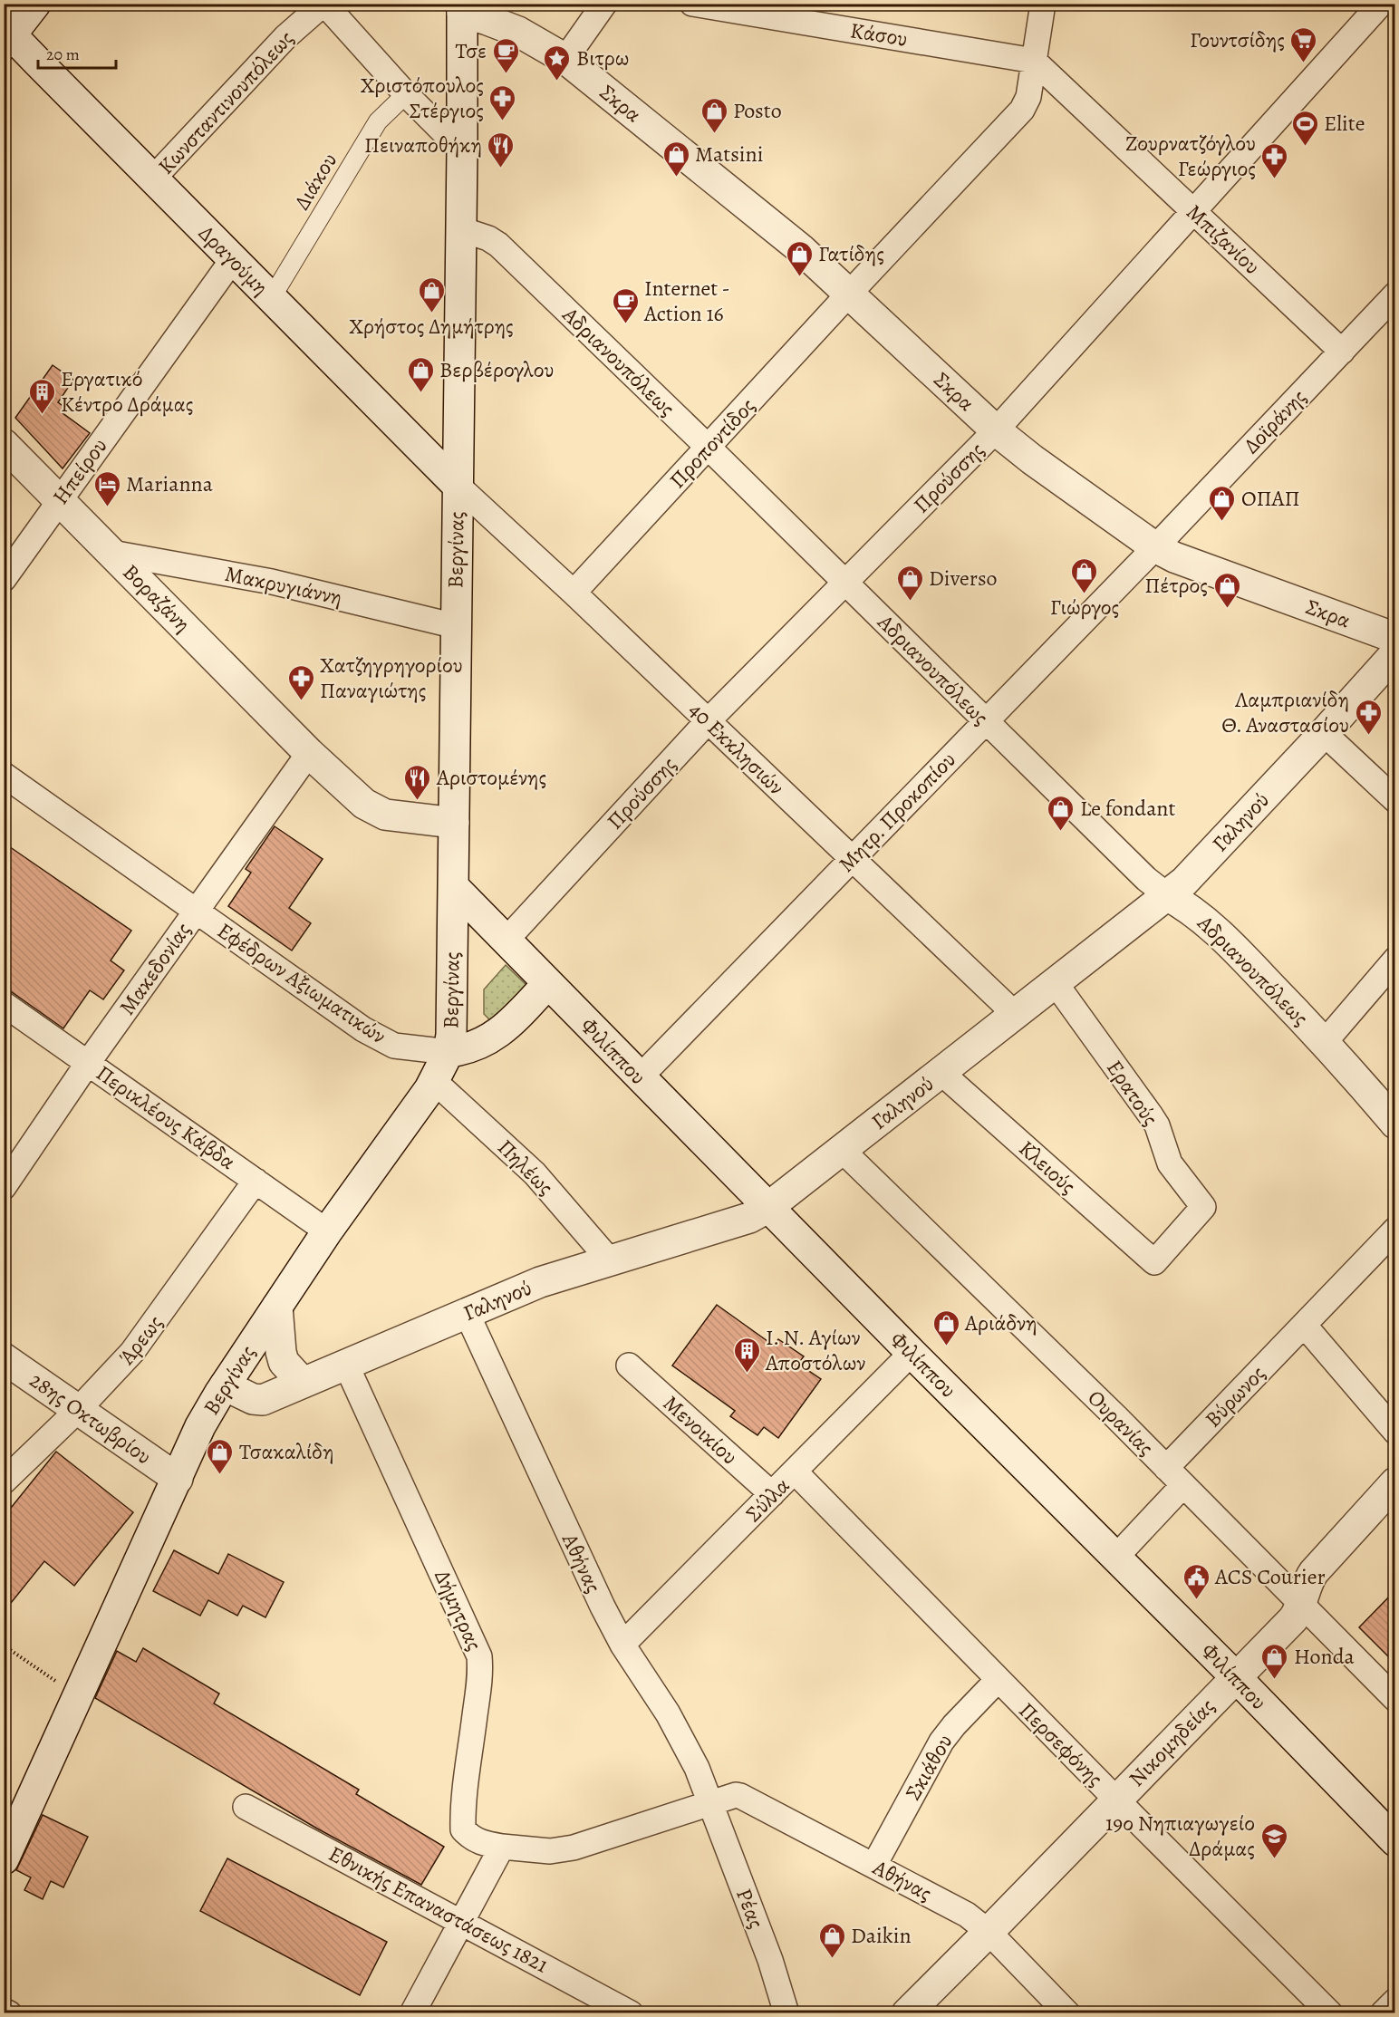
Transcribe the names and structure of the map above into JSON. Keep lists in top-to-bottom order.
{
  "streets": {
    "street": [
      "Κάσου",
      "Κωνσταντινουπόλεως",
      "Σκρα",
      "Διάκου",
      "Μπιζανίου",
      "Δραγούμη",
      "Αδριανουπόλεως",
      "Δοϊράνης",
      "Προποντίδος",
      "Ηπείρου",
      "Προύσσης",
      "Βεργίνας",
      "Μακρυγιάννη",
      "Βοραζάνη",
      "40 Εκκλησιών",
      "Μητρ. Προκοπίου",
      "Γαληνού",
      "Μακεδονίας",
      "Εφέδρων Αξιωματικών",
      "Φιλίππου",
      "Ερατούς",
      "Περικλέους Κάβδα",
      "Πηλέως",
      "Κλειούς",
      "Άρεως",
      "Βύρωνος",
      "28ης Οκτωβρίου",
      "Ουρανίας",
      "Μενοικίου",
      "Σύλλα",
      "Αθήνας",
      "Δήμητρας",
      "Νικομηδείας",
      "Περσεφόνης",
      "Σκιάθου",
      "Ρέας",
      "Εθνικής Επαναστάσεως 1821"
    ]
  },
  "crossings": [
    ["Κάσου", "Μπιζανίου"],
    ["Κωνσταντινουπόλεως", "Δραγούμη"],
    ["Σκρα", "Δοϊράνης"],
    ["Σκρα", "Προποντίδος"],
    ["Σκρα", "Προύσσης"],
    ["Σκρα", "Βεργίνας"],
    ["Σκρα", "Μητρ. Προκοπίου"],
    ["Διάκου", "Δραγούμη"],
    ["Μπιζανίου", "Δοϊράνης"],
    ["Μπιζανίου", "Προύσσης"],
    ["Δραγούμη", "Ηπείρου"],
    ["Δραγούμη", "Βεργίνας"],
    ["Δραγούμη", "40 Εκκλησιών"],
    ["Αδριανουπόλεως", "Προποντίδος"],
    ["Αδριανουπόλεως", "Προύσσης"],
    ["Αδριανουπόλεως", "Βεργίνας"],
    ["Αδριανουπόλεως", "Μητρ. Προκοπίου"],
    ["Αδριανουπόλεως", "Γαληνού"],
    ["Δοϊράνης", "Μητρ. Προκοπίου"],
    ["Προποντίδος", "40 Εκκλησιών"],
    ["Ηπείρου", "Βοραζάνη"],
    ["Προύσσης", "40 Εκκλησιών"],
    ["Προύσσης", "Φιλίππου"],
    ["Βεργίνας", "Μακρυγιάννη"],
    ["Βεργίνας", "Βοραζάνη"],
    ["Βεργίνας", "40 Εκκλησιών"],
    ["Βεργίνας", "Γαληνού"],
    ["Βεργίνας", "Εφέδρων Αξιωματικών"],
    ["Βεργίνας", "Φιλίππου"],
    ["Βεργίνας", "Περικλέους Κάβδα"],
    ["Βεργίνας", "Πηλέως"],
    ["Βεργίνας", "28ης Οκτωβρίου"],
    ["Μακρυγιάννη", "Βοραζάνη"],
    ["Βοραζάνη", "Μακεδονίας"],
    ["40 Εκκλησιών", "Μητρ. Προκοπίου"],
    ["40 Εκκλησιών", "Γαληνού"],
    ["Μητρ. Προκοπίου", "Φιλίππου"],
    ["Γαληνού", "Φιλίππου"],
    ["Γαληνού", "Ερατούς"],
    ["Γαληνού", "Πηλέως"],
    ["Γαληνού", "Κλειούς"],
    ["Γαληνού", "Ουρανίας"],
    ["Γαληνού", "Αθήνας"],
    ["Γαληνού", "Δήμητρας"],
    ["Μακεδονίας", "Εφέδρων Αξιωματικών"],
    ["Μακεδονίας", "Περικλέους Κάβδα"],
    ["Φιλίππου", "Σύλλα"],
    ["Φιλίππου", "Νικομηδείας"],
    ["Ερατούς", "Κλειούς"],
    ["Περικλέους Κάβδα", "Άρεως"],
    ["Άρεως", "28ης Οκτωβρίου"],
    ["Βύρωνος", "Ουρανίας"],
    ["Ουρανίας", "Νικομηδείας"],
    ["Μενοικίου", "Σύλλα"],
    ["Σύλλα", "Αθήνας"],
    ["Σύλλα", "Περσεφόνης"],
    ["Αθήνας", "Δήμητρας"],
    ["Αθήνας", "Νικομηδείας"],
    ["Αθήνας", "Σκιάθου"],
    ["Αθήνας", "Ρέας"],
    ["Νικομηδείας", "Περσεφόνης"],
    ["Περσεφόνης", "Σκιάθου"]
  ],
  "places": {
    "supermarket": ["Γουντσίδης"],
    "cafe": ["Τσε", "Internet - Action 16"],
    "place": ["Βιτρω"],
    "pharmacy": [
      "Χριστόπουλος Στέργιος",
      "Ζουρνατζόγλου Γεώργιος",
      "Χατζηγρηγορίου Παναγιώτης",
      "Λαμπριανίδη Θ. Αναστασίου"
    ],
    "shop": [
      "Posto",
      "Matsini",
      "Γατίδης",
      "Χρήστος Δημήτρης",
      "Βερβέρογλου",
      "ΟΠΑΠ",
      "Γιώργος",
      "Diverso",
      "Πέτρος",
      "Le fondant",
      "Αριάδνη",
      "Τσακαλίδη",
      "Honda",
      "Daikin"
    ],
    "sports": ["Elite"],
    "restaurant": ["Πειναποθήκη", "Αριστομένης"],
    "building": ["Εργατικό Κέντρο Δράμας", "Ι. Ν. Αγίων Αποστόλων"],
    "hotel": ["Marianna"],
    "public building": ["ACS Courier"],
    "school or university": ["19ο Νηπιαγωγείο Δράμας"]
  },
  "scale_bar": "20 m"
}
